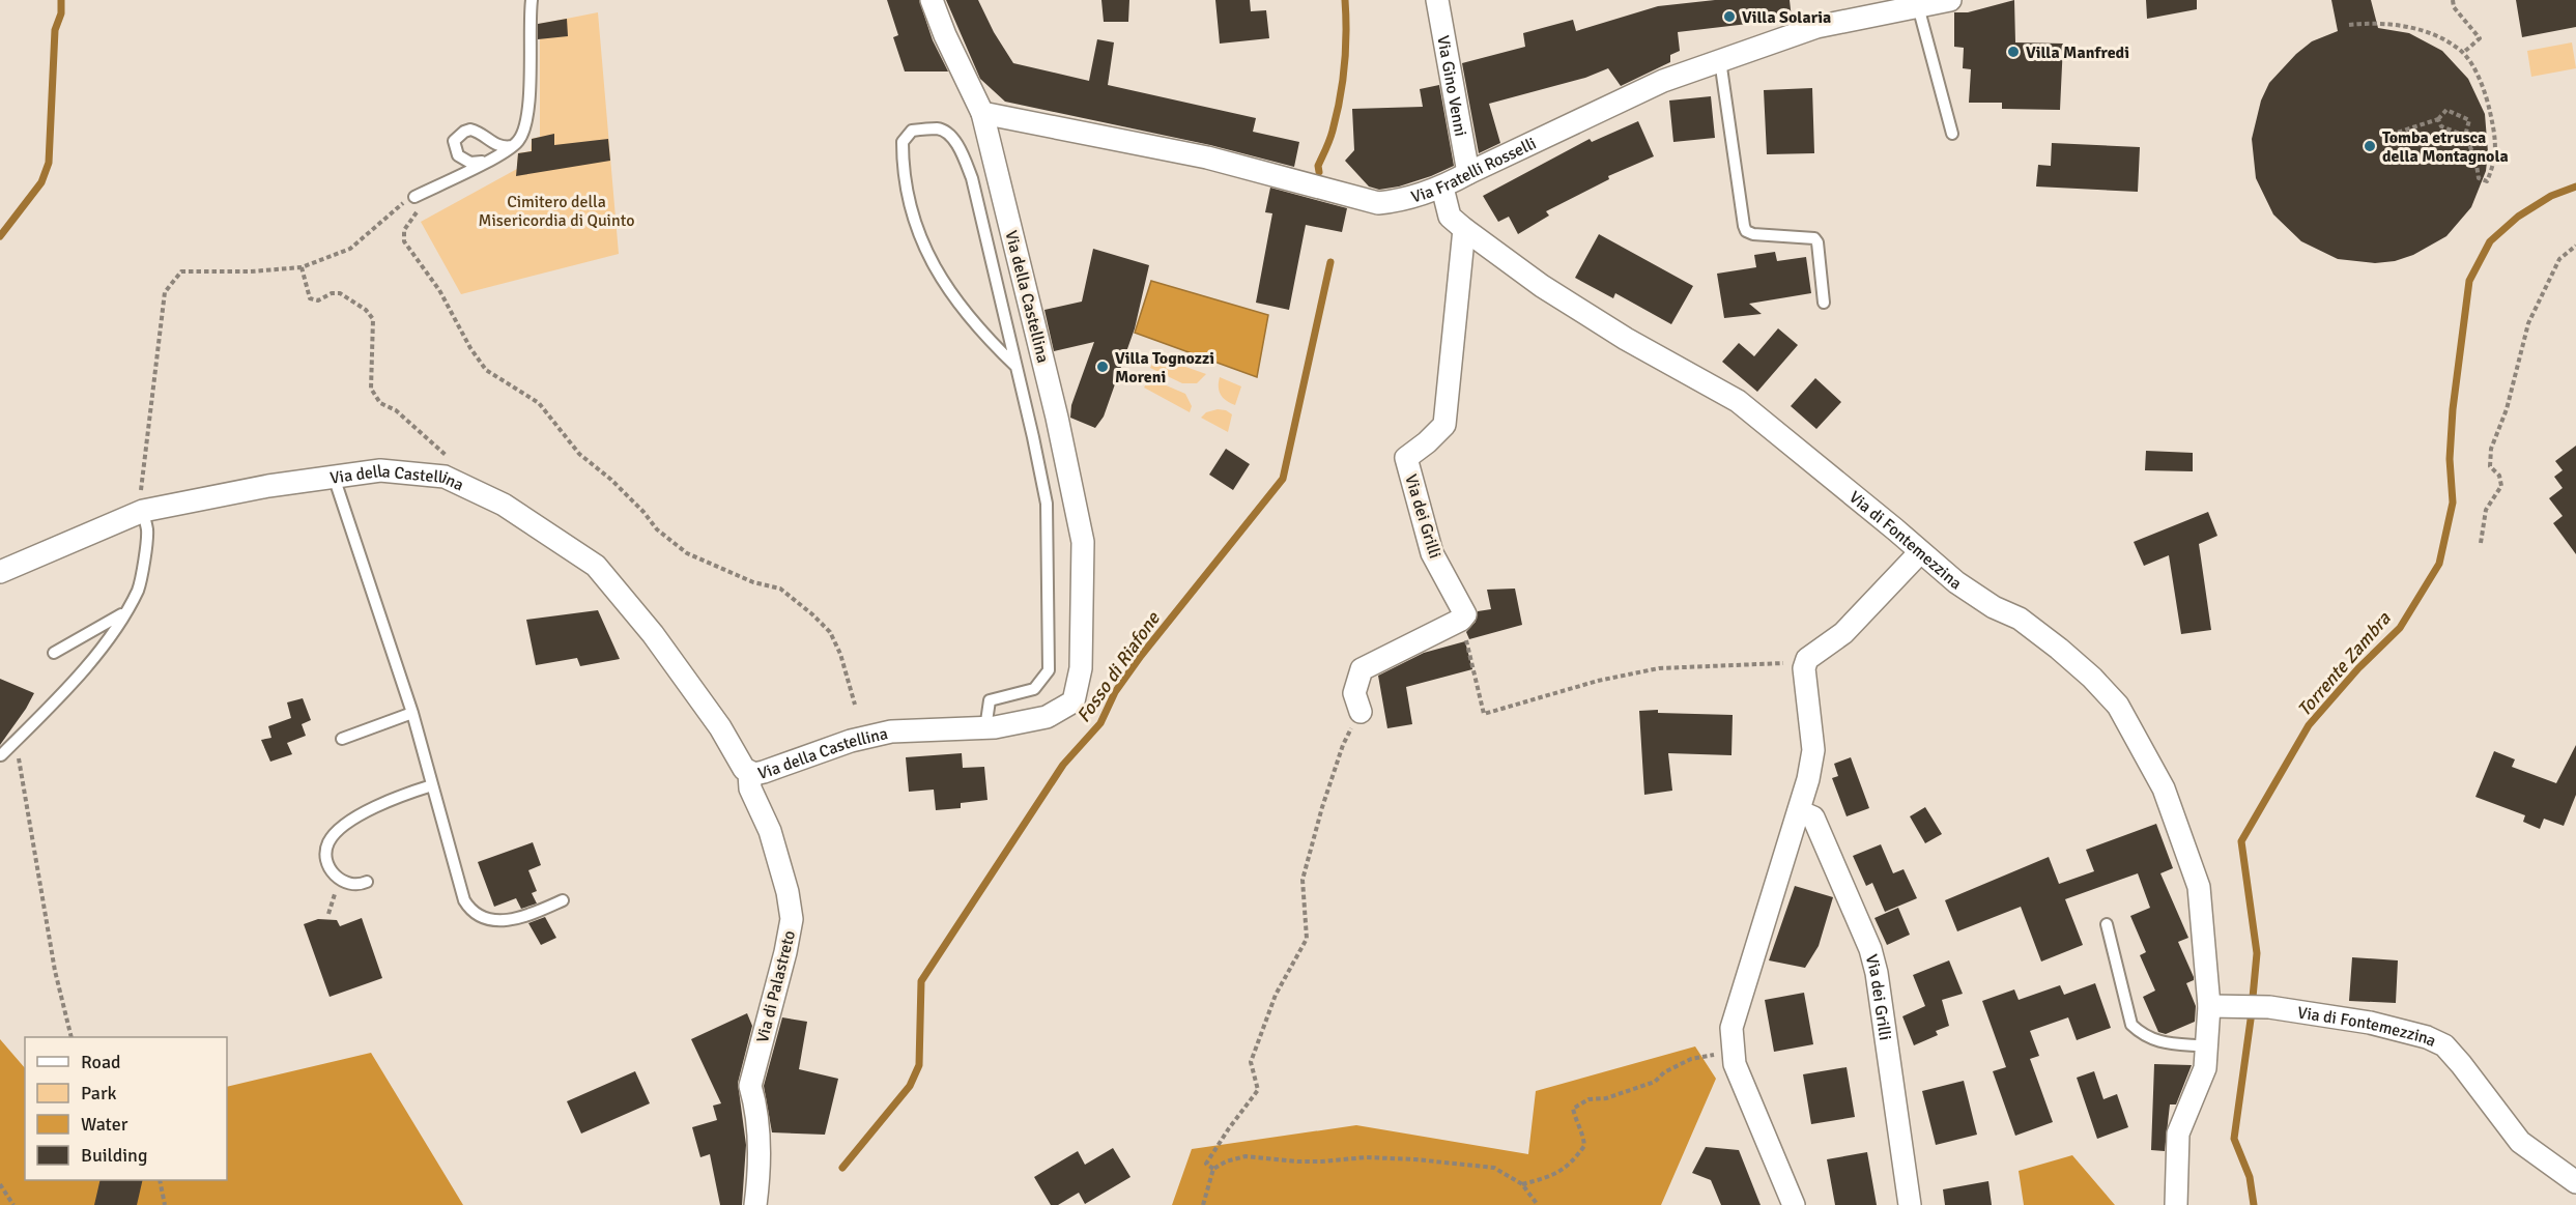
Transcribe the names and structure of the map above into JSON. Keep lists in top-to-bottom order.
{
  "streets": {
    "street": [
      "Via Gino Venni",
      "Via Fratelli Rosselli",
      "Via della Castellina",
      "Via dei Grilli",
      "Via di Fontemezzina",
      "Via di Palastreto"
    ]
  },
  "crossings": [
    ["Via Gino Venni", "Via Fratelli Rosselli"],
    ["Via Fratelli Rosselli", "Via della Castellina"],
    ["Via Fratelli Rosselli", "Via di Fontemezzina"],
    ["Via della Castellina", "Via di Palastreto"],
    ["Via dei Grilli", "Via di Fontemezzina"]
  ],
  "water": ["Torrente Zambra", "Fosso di Riafone"],
  "parks": ["Cimitero della Misericordia di Quinto"],
  "places": [
    "Villa Solaria",
    "Villa Manfredi",
    "Tomba etrusca della Montagnola",
    "Villa Tognozzi Moreni"
  ],
  "legend": [
    "Road",
    "Park",
    "Water",
    "Building"
  ]
}
